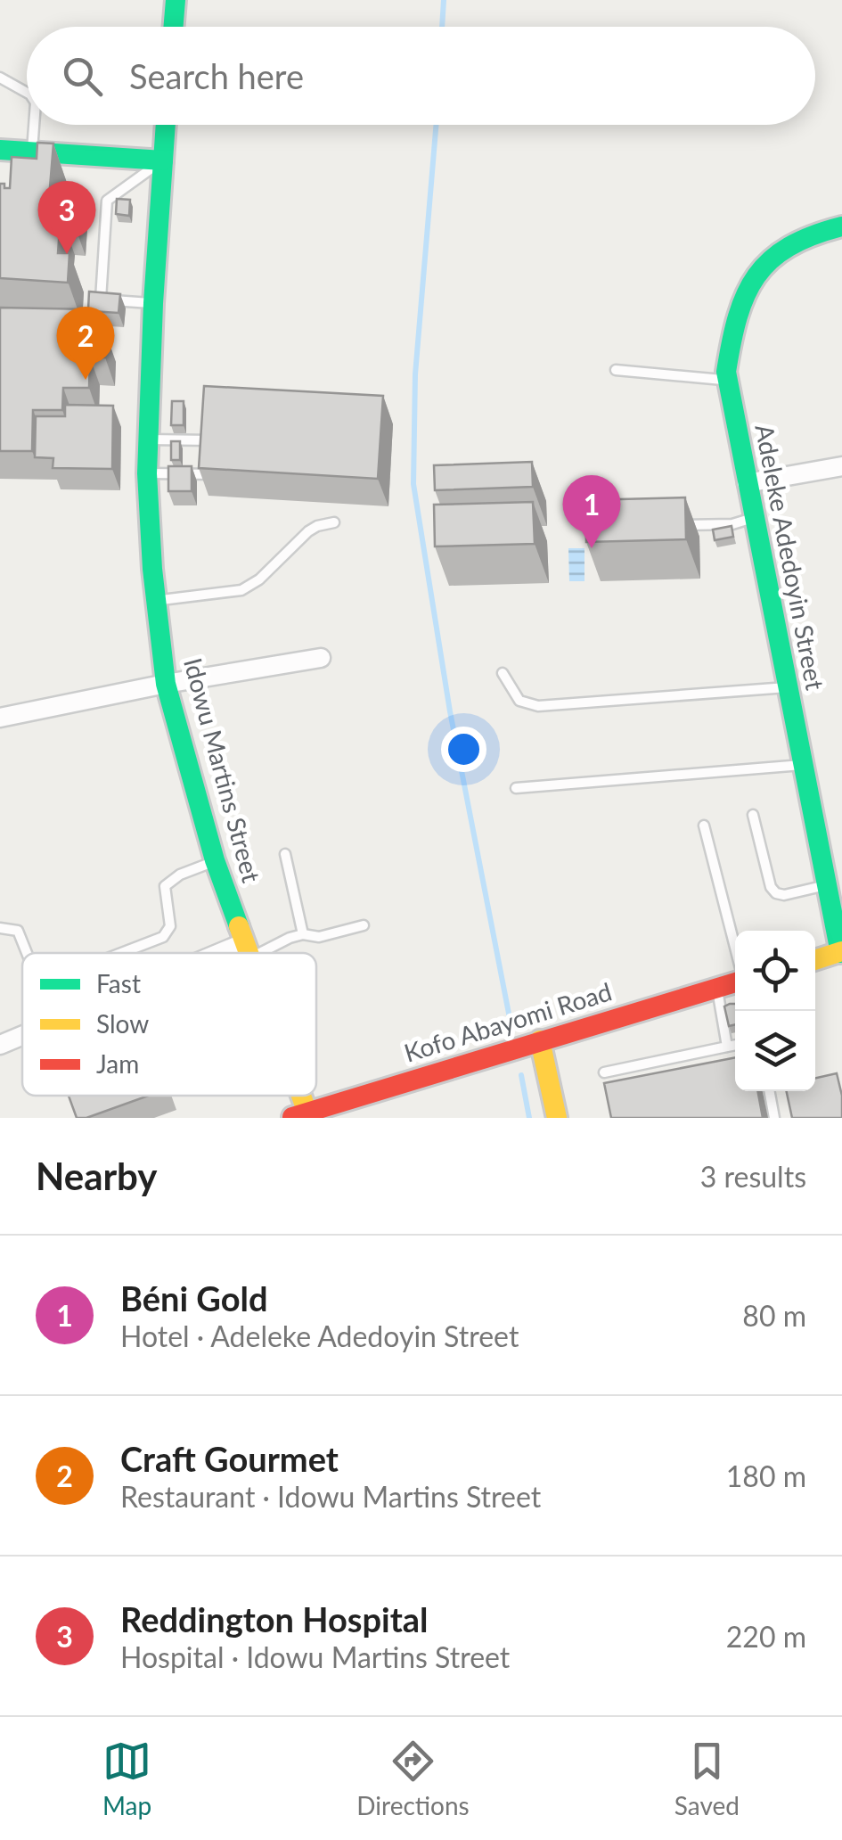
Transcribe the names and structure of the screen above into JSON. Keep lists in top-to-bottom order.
{
  "streets": {
    "street": ["Adeleke Adedoyin Street", "Idowu Martins Street", "Kofo Abayomi Road"]
  },
  "legend": ["Fast", "Slow", "Jam"],
  "page": {
    "search": "Search here",
    "pins": ["3", "2", "1"],
    "heading": ["Nearby", "3 results"],
    "list": [
      {
        "mark": "1",
        "name": "Béni Gold",
        "note": "Hotel · Adeleke Adedoyin Street",
        "value": "80 m"
      },
      {
        "mark": "2",
        "name": "Craft Gourmet",
        "note": "Restaurant · Idowu Martins Street",
        "value": "180 m"
      },
      {
        "mark": "3",
        "name": "Reddington Hospital",
        "note": "Hospital · Idowu Martins Street",
        "value": "220 m"
      }
    ],
    "nav": ["Map", "Directions", "Saved"]
  }
}
